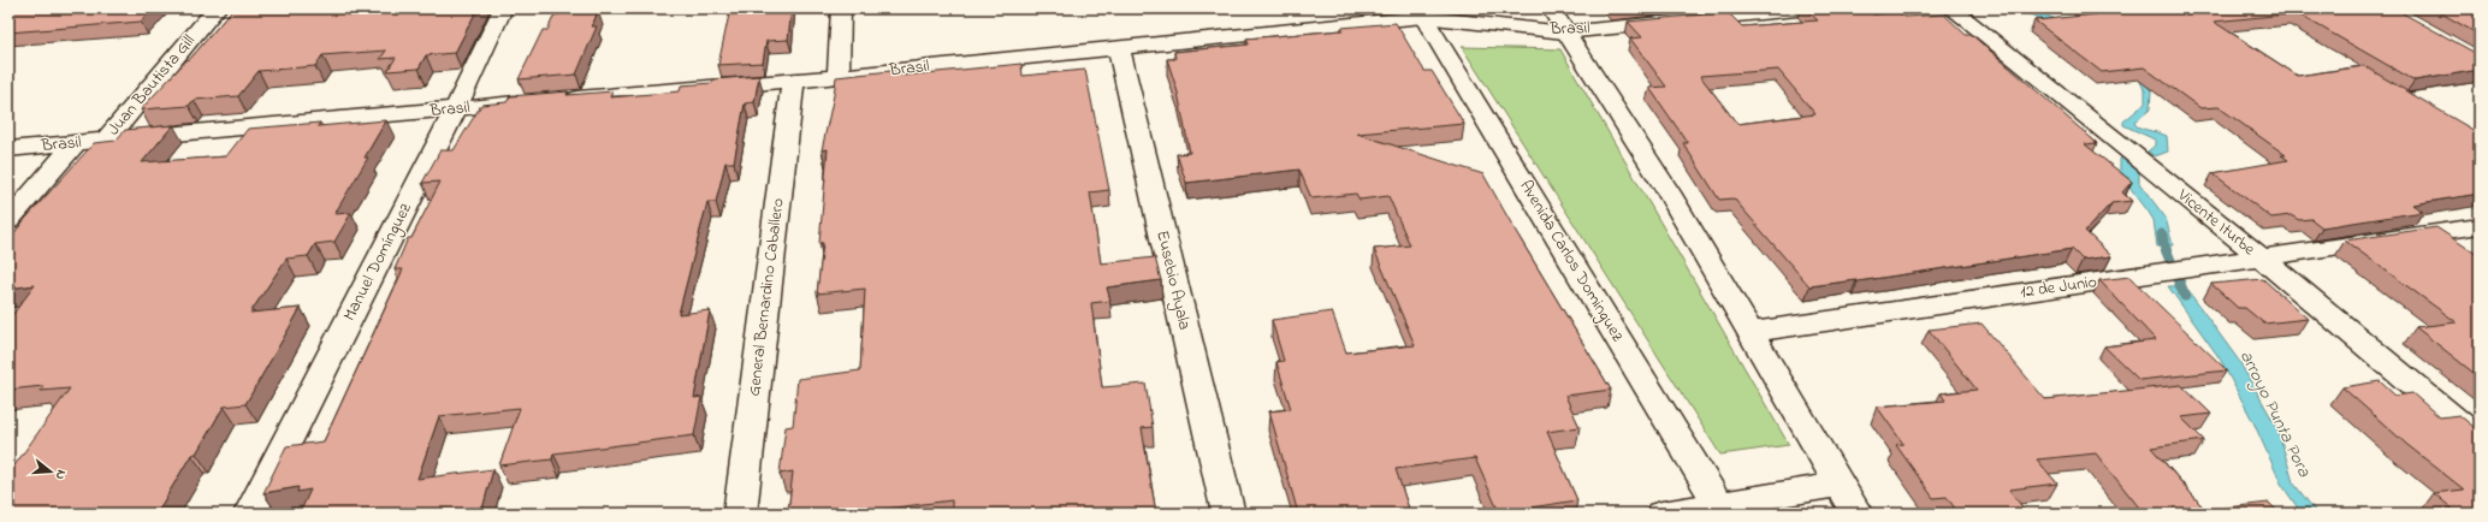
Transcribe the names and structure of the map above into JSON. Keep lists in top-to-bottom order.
{
  "streets": {
    "street": [
      "Brasil",
      "Juan Bautista Gill",
      "Vicente Iturbe",
      "Avenida Carlos Dominguez",
      "Manuel Domínguez",
      "Eusebio Ayala",
      "12 de Junio",
      "General Bernardino Caballero"
    ]
  },
  "crossings": [
    ["Brasil", "Juan Bautista Gill"],
    ["Brasil", "Avenida Carlos Dominguez"],
    ["Brasil", "Manuel Domínguez"],
    ["Brasil", "Eusebio Ayala"],
    ["Brasil", "General Bernardino Caballero"],
    ["Vicente Iturbe", "12 de Junio"]
  ],
  "water": ["arroyo Punta Pora"],
  "north": "right"
}
